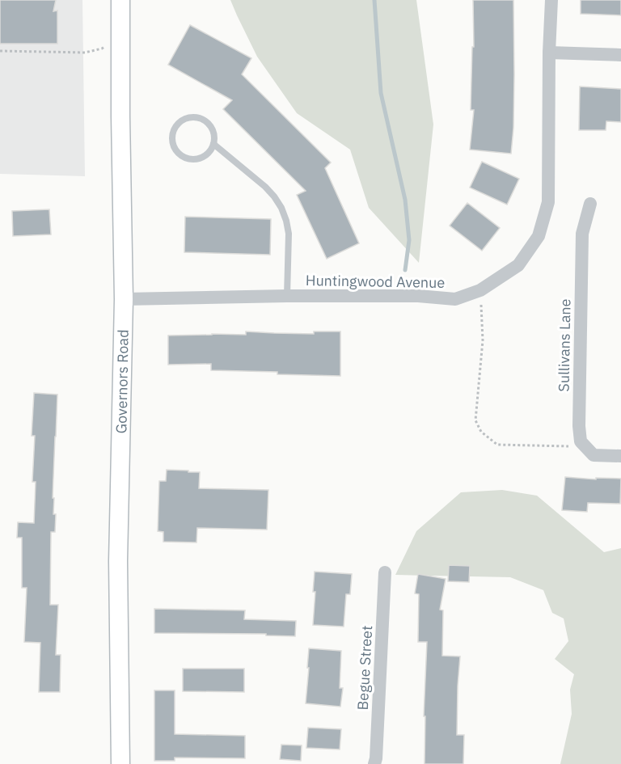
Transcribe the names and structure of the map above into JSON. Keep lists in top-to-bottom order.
{
  "streets": {
    "main road": ["Governors Road"],
    "street": ["Huntingwood Avenue", "Sullivans Lane", "Begue Street"]
  },
  "crossings": [
    ["Huntingwood Avenue", "Governors Road"]
  ]
}
